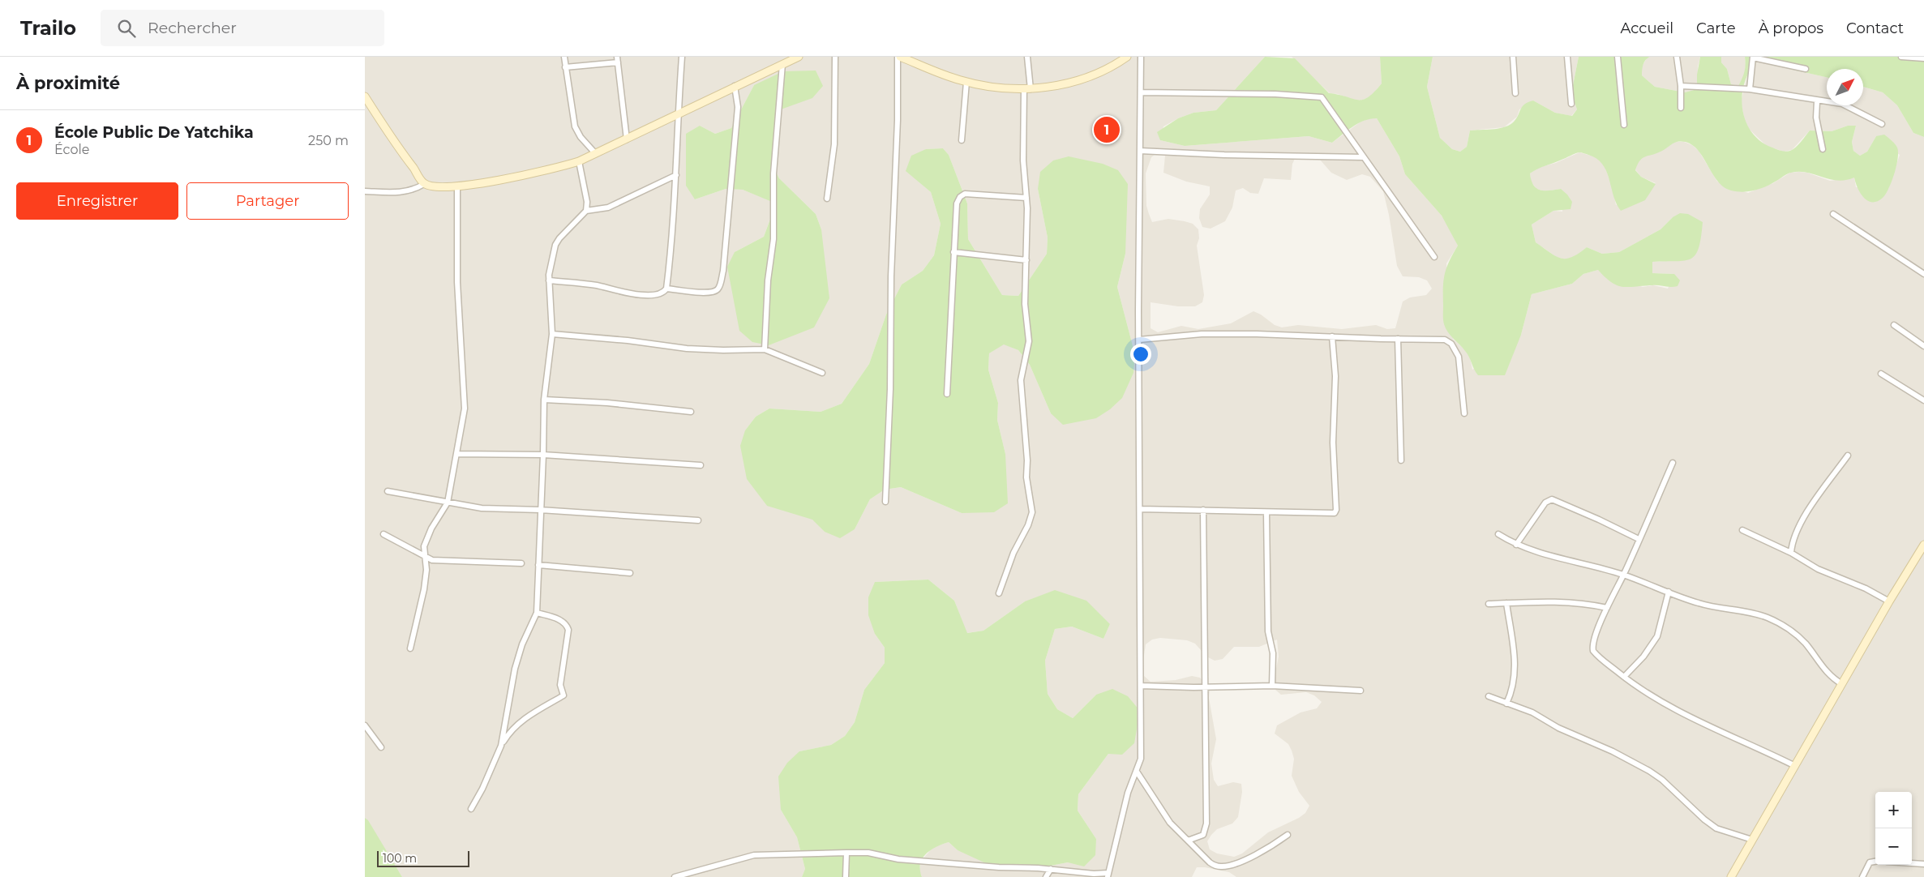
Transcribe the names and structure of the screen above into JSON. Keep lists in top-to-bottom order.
{
  "scale_bar": "100 m",
  "north": "top right",
  "page": {
    "header": "Trailo",
    "search": "Rechercher",
    "nav": [
      "Accueil",
      "Carte",
      "À propos",
      "Contact"
    ],
    "heading": "À proximité",
    "list": [
      {
        "mark": "1",
        "name": "École Public De Yatchika",
        "note": "École",
        "value": "250 m"
      }
    ],
    "pins": "1",
    "buttons": ["Enregistrer", "Partager"],
    "map_buttons": ["+", "−"],
    "scale": "100 m"
  }
}
